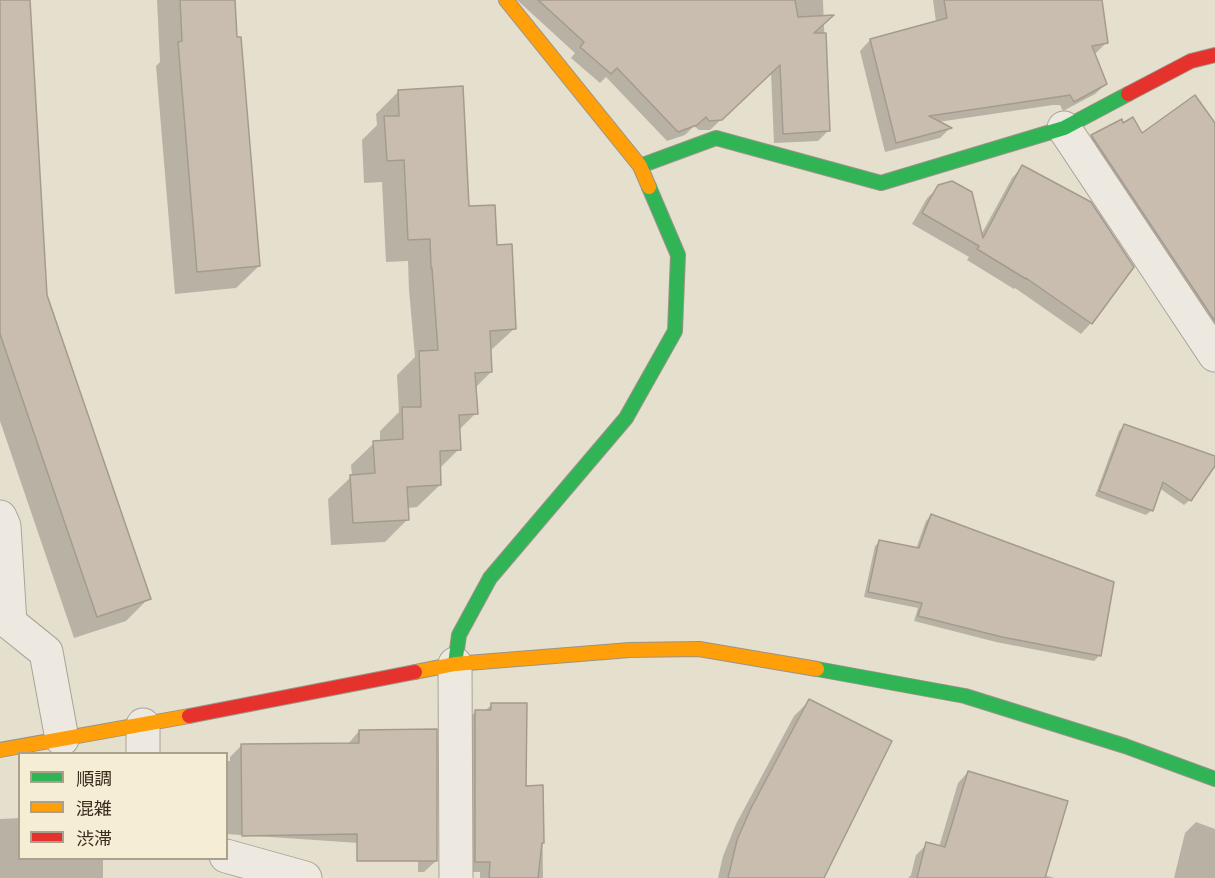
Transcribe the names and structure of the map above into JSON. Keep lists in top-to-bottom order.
{
  "legend": ["順調", "混雑", "渋滞"]
}
